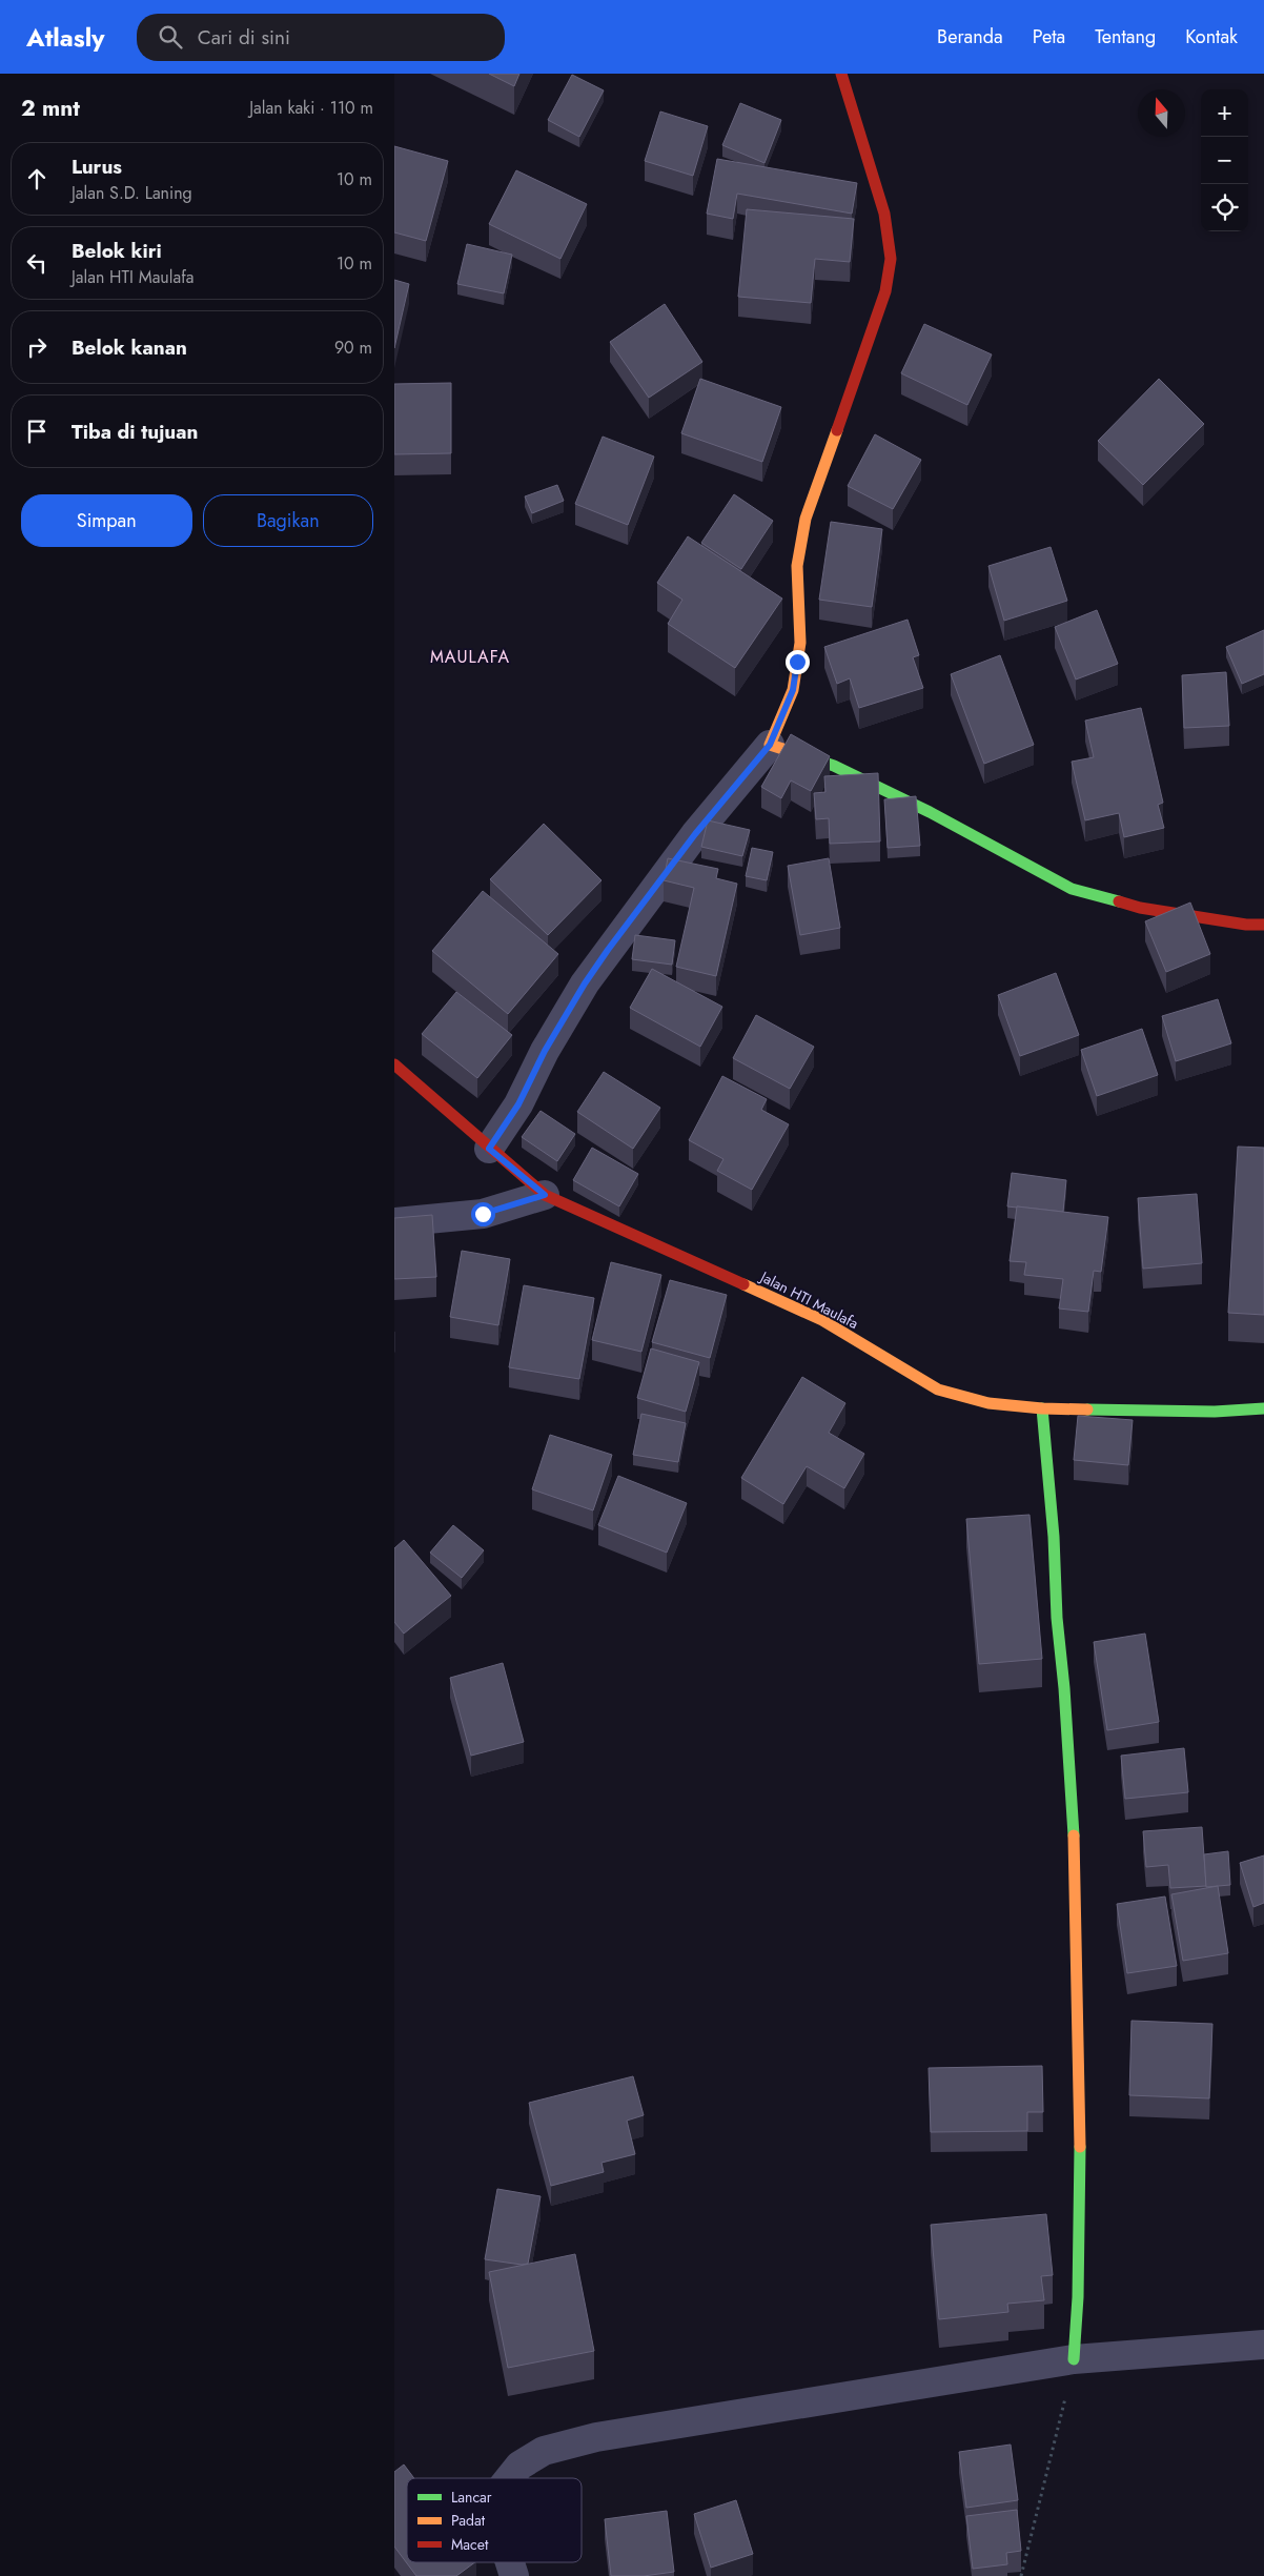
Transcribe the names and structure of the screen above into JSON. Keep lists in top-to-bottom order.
{
  "streets": {
    "street": ["Jalan HTI Maulafa"]
  },
  "districts": ["MAULAFA"],
  "legend": ["Lancar", "Padat", "Macet"],
  "north": "top",
  "page": {
    "header": "Atlasly",
    "search": "Cari di sini",
    "nav": [
      "Beranda",
      "Peta",
      "Tentang",
      "Kontak"
    ],
    "heading": ["2 mnt", "Jalan kaki · 110 m"],
    "map_buttons": ["+", "−"],
    "list": [
      ["Lurus", "Jalan S.D. Laning", "10 m"],
      ["Belok kiri", "Jalan HTI Maulafa", "10 m"],
      ["Belok kanan", "90 m"],
      "Tiba di tujuan"
    ],
    "buttons": ["Simpan", "Bagikan"]
  }
}
